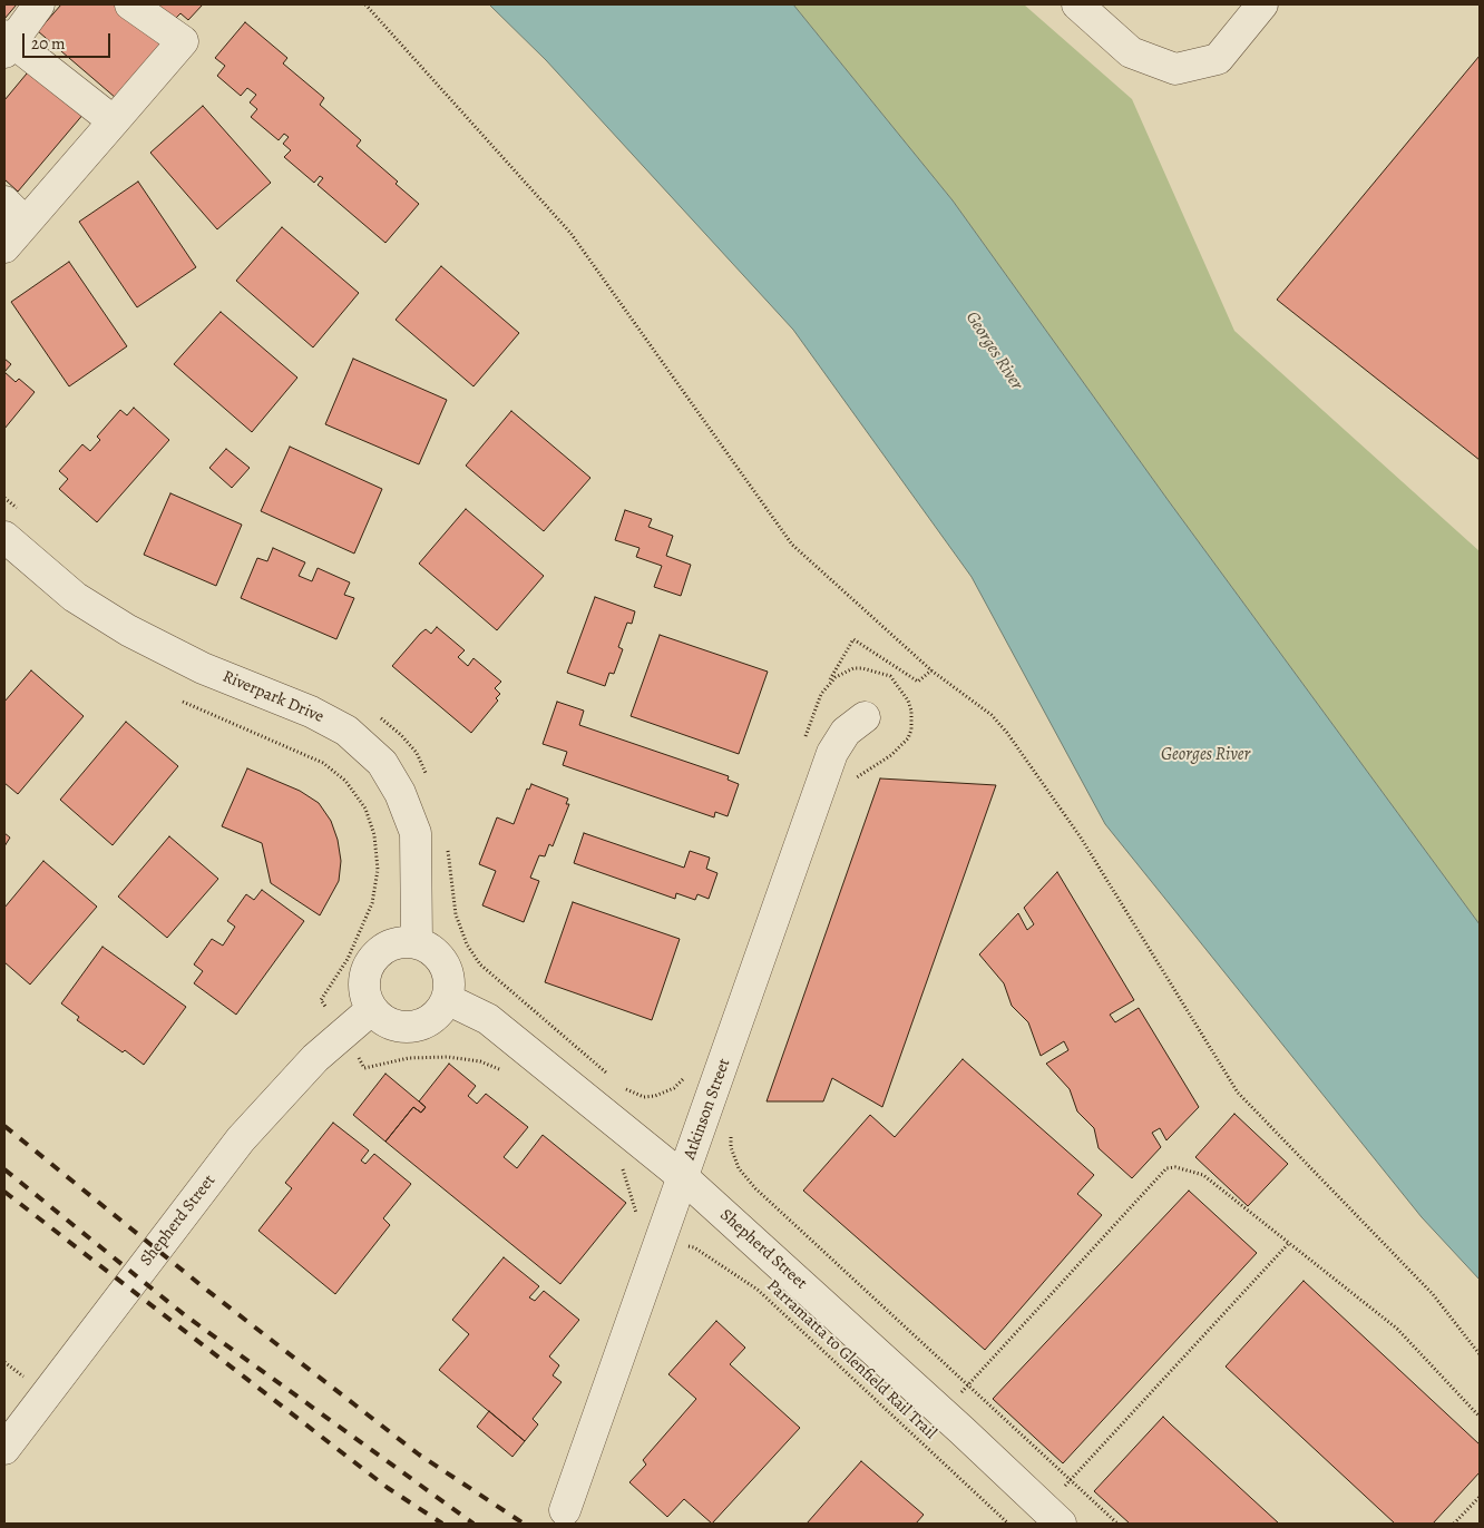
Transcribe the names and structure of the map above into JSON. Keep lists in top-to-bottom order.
{
  "streets": {
    "street": ["Riverpark Drive", "Atkinson Street", "Shepherd Street"],
    "path": ["Parramatta to Glenfield Rail Trail"]
  },
  "crossings": [
    ["Riverpark Drive", "Shepherd Street"],
    ["Atkinson Street", "Shepherd Street"]
  ],
  "water": ["Georges River"],
  "scale_bar": "20 m"
}
